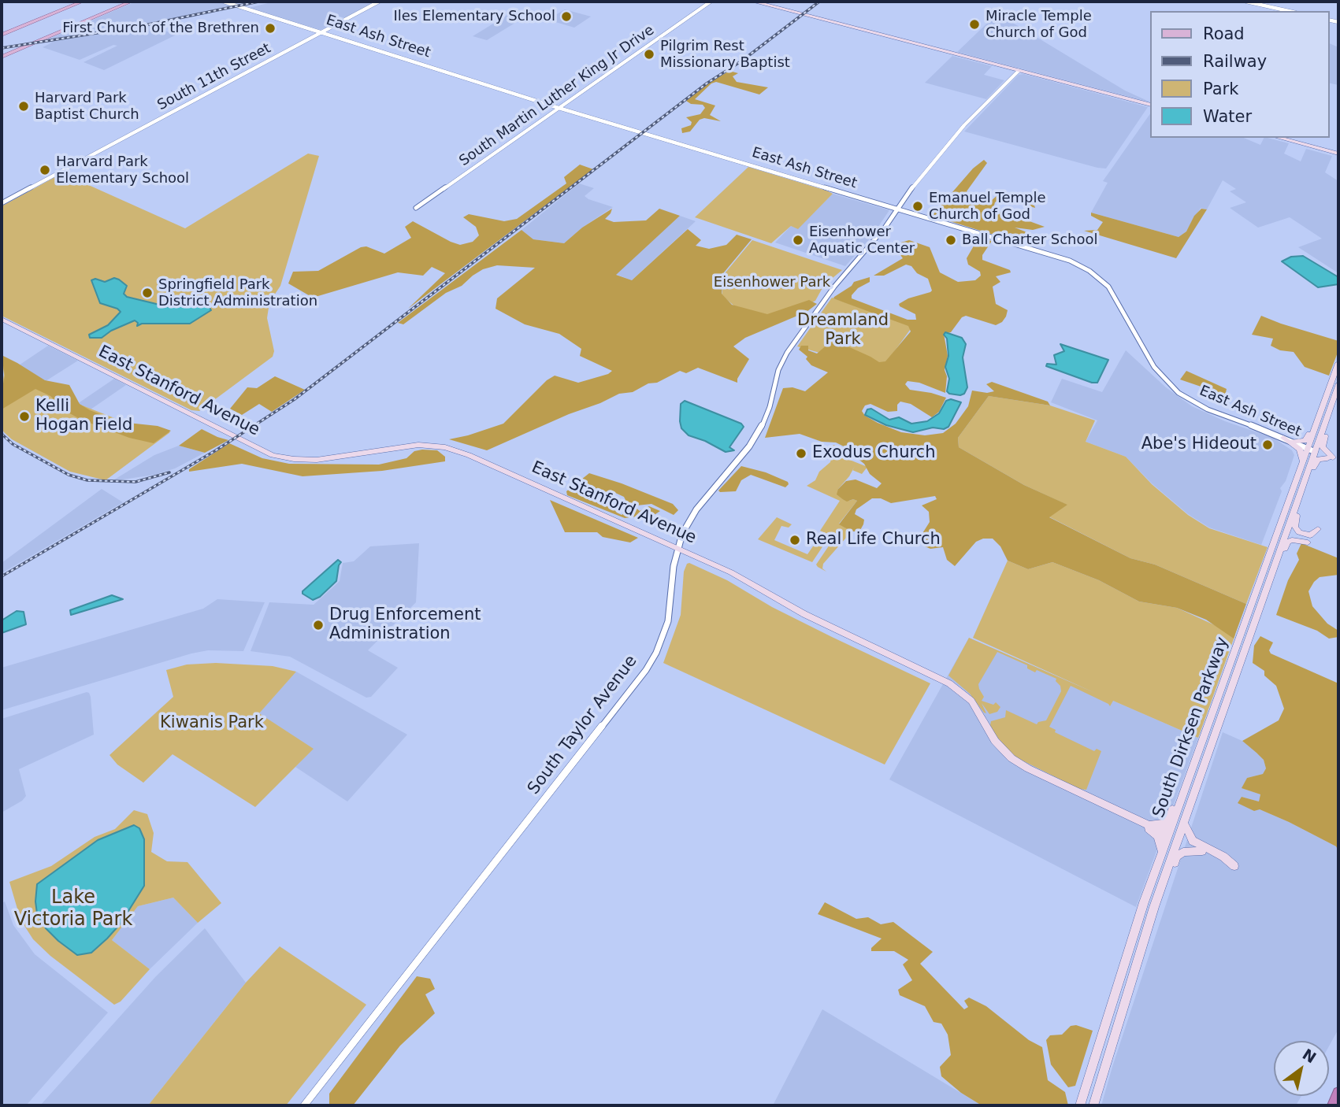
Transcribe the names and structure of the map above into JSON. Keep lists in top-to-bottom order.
{
  "streets": {
    "main road": ["East Stanford Avenue", "South Dirksen Parkway"],
    "street": [
      "East Ash Street",
      "South 11th Street",
      "South Martin Luther King Jr Drive",
      "South Taylor Avenue"
    ]
  },
  "crossings": [
    ["East Ash Street", "South 11th Street"],
    ["East Ash Street", "South Martin Luther King Jr Drive"],
    ["East Ash Street", "South Taylor Avenue"],
    ["East Ash Street", "South Dirksen Parkway"],
    ["East Stanford Avenue", "South Taylor Avenue"],
    ["East Stanford Avenue", "South Dirksen Parkway"]
  ],
  "parks": [
    "Eisenhower Park",
    "Dreamland Park",
    "Kiwanis Park",
    "Lake Victoria Park"
  ],
  "places": [
    "Iles Elementary School",
    "Miracle Temple Church of God",
    "First Church of the Brethren",
    "Pilgrim Rest Missionary Baptist",
    "Harvard Park Baptist Church",
    "Harvard Park Elementary School",
    "Emanuel Temple Church of God",
    "Eisenhower Aquatic Center",
    "Ball Charter School",
    "Springfield Park District Administration",
    "Kelli Hogan Field",
    "Abe's Hideout",
    "Exodus Church",
    "Real Life Church",
    "Drug Enforcement Administration"
  ],
  "legend": [
    "Road",
    "Railway",
    "Park",
    "Water"
  ],
  "north": "top right"
}
